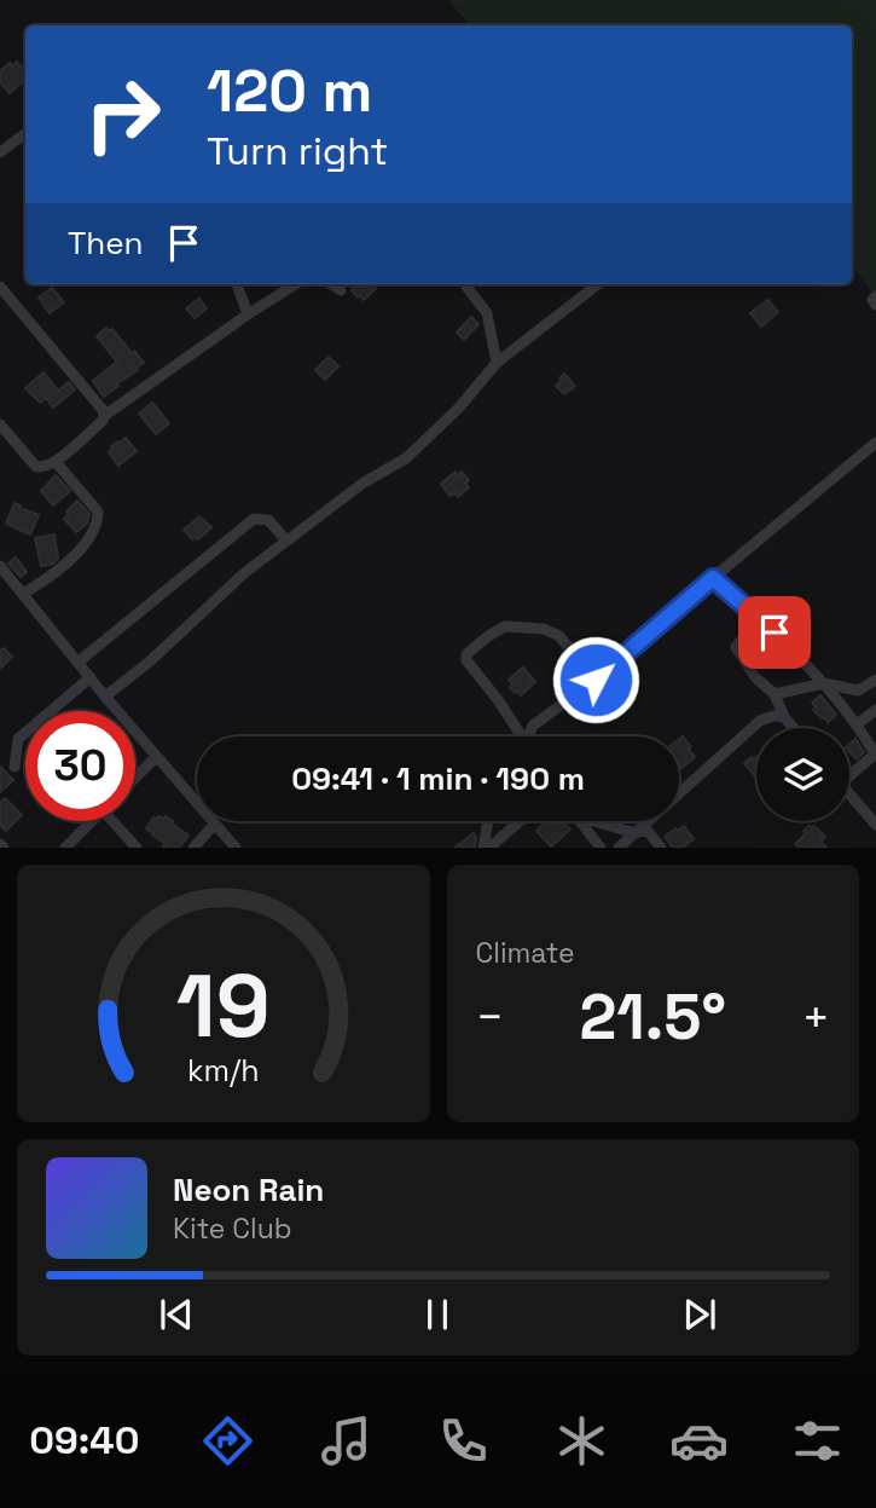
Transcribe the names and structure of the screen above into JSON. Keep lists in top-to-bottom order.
{
  "page": {
    "turn": ["120 m", "Turn right"],
    "then": "Then",
    "limit": "30",
    "trip": "09:41 · 1 min · 190 m",
    "tile": "Climate",
    "heat": ["−", "21.5°", "+"],
    "song": ["Neon Rain", "Kite Club"],
    "tabs": "09:40",
    "gauge": ["19", "km/h"]
  }
}
